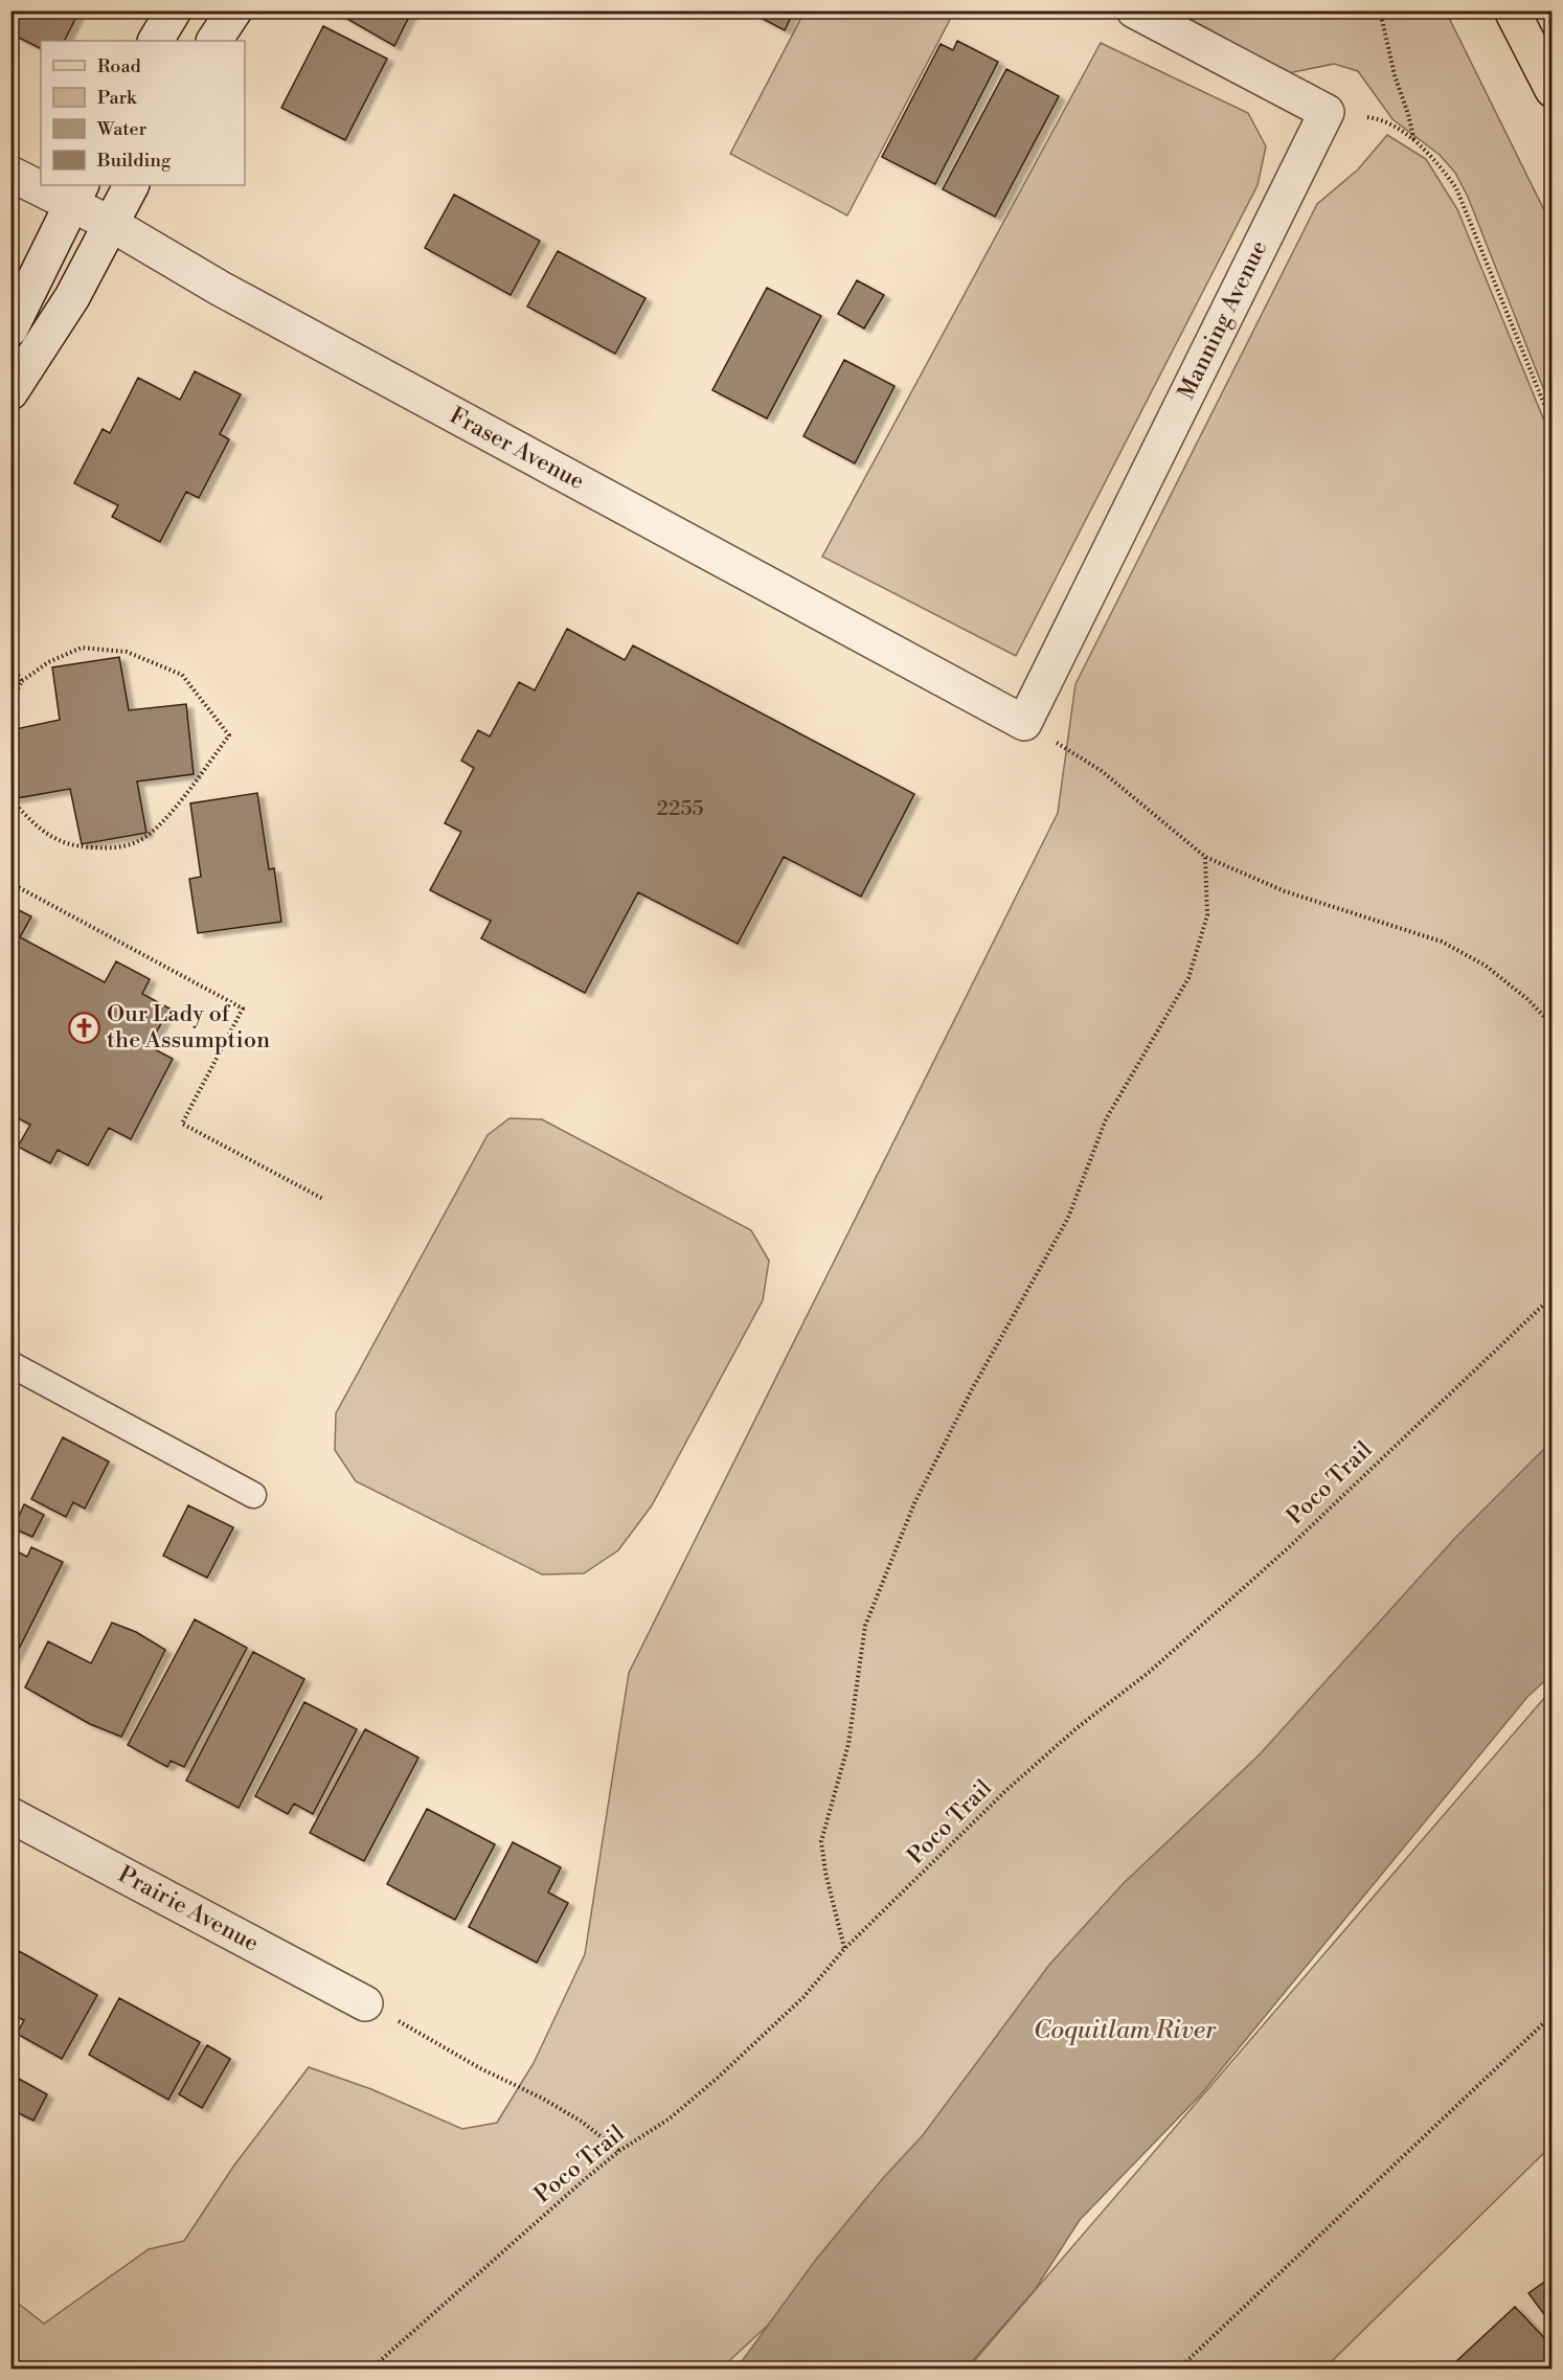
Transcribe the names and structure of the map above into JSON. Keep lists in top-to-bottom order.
{
  "streets": {
    "street": ["Manning Avenue", "Fraser Avenue", "Prairie Avenue"],
    "path": ["Poco Trail"]
  },
  "crossings": [
    ["Manning Avenue", "Fraser Avenue"]
  ],
  "water": ["Coquitlam River"],
  "places": {
    "church": ["Our Lady of the Assumption"]
  },
  "house_numbers": ["2255"],
  "legend": [
    "Road",
    "Park",
    "Water",
    "Building"
  ]
}
